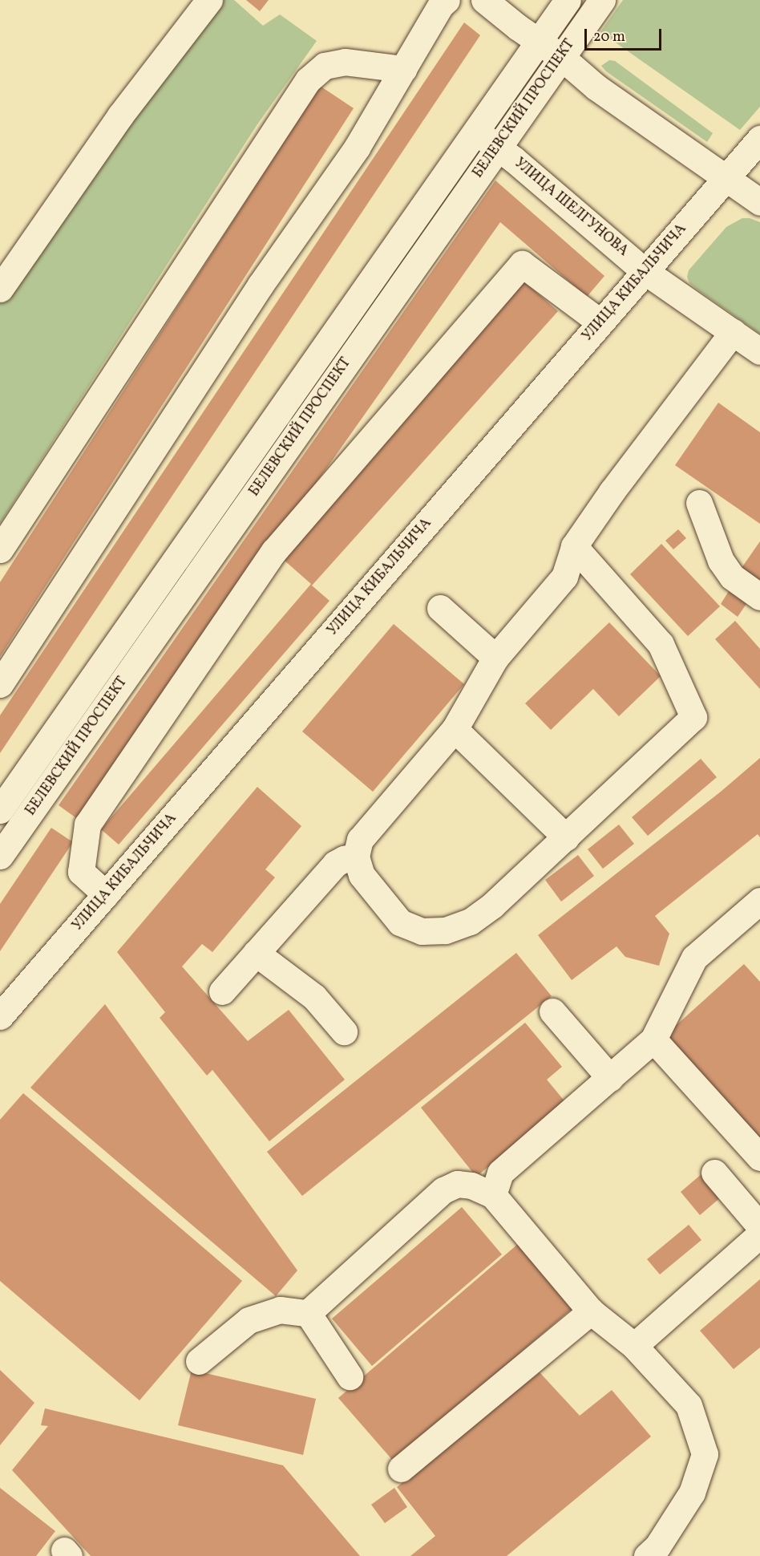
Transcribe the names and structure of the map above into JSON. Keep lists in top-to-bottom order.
{
  "streets": {
    "street": ["БЕЛЕВСКИЙ ПРОСПЕКТ", "УЛИЦА ШЕЛГУНОВА", "УЛИЦА КИБАЛЬЧИЧА"]
  },
  "crossings": [
    ["БЕЛЕВСКИЙ ПРОСПЕКТ", "УЛИЦА ШЕЛГУНОВА"],
    ["УЛИЦА ШЕЛГУНОВА", "УЛИЦА КИБАЛЬЧИЧА"]
  ],
  "scale_bar": "20 m"
}
